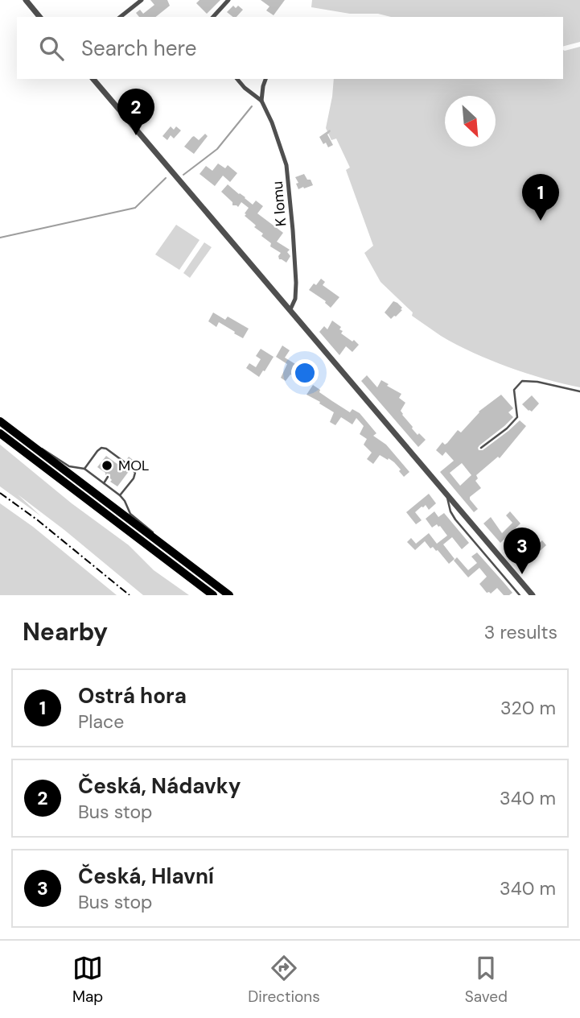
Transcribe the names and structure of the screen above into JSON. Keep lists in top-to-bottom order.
{
  "streets": {
    "street": ["K lomu"]
  },
  "places": ["MOL"],
  "north": "bottom right",
  "page": {
    "search": "Search here",
    "pins": ["2", "1", "3"],
    "heading": ["Nearby", "3 results"],
    "list": [
      {
        "mark": "1",
        "name": "Ostrá hora",
        "note": "Place",
        "value": "320 m"
      },
      {
        "mark": "2",
        "name": "Česká, Nádavky",
        "note": "Bus stop",
        "value": "340 m"
      },
      {
        "mark": "3",
        "name": "Česká, Hlavní",
        "note": "Bus stop",
        "value": "340 m"
      }
    ],
    "nav": ["Map", "Directions", "Saved"]
  }
}
